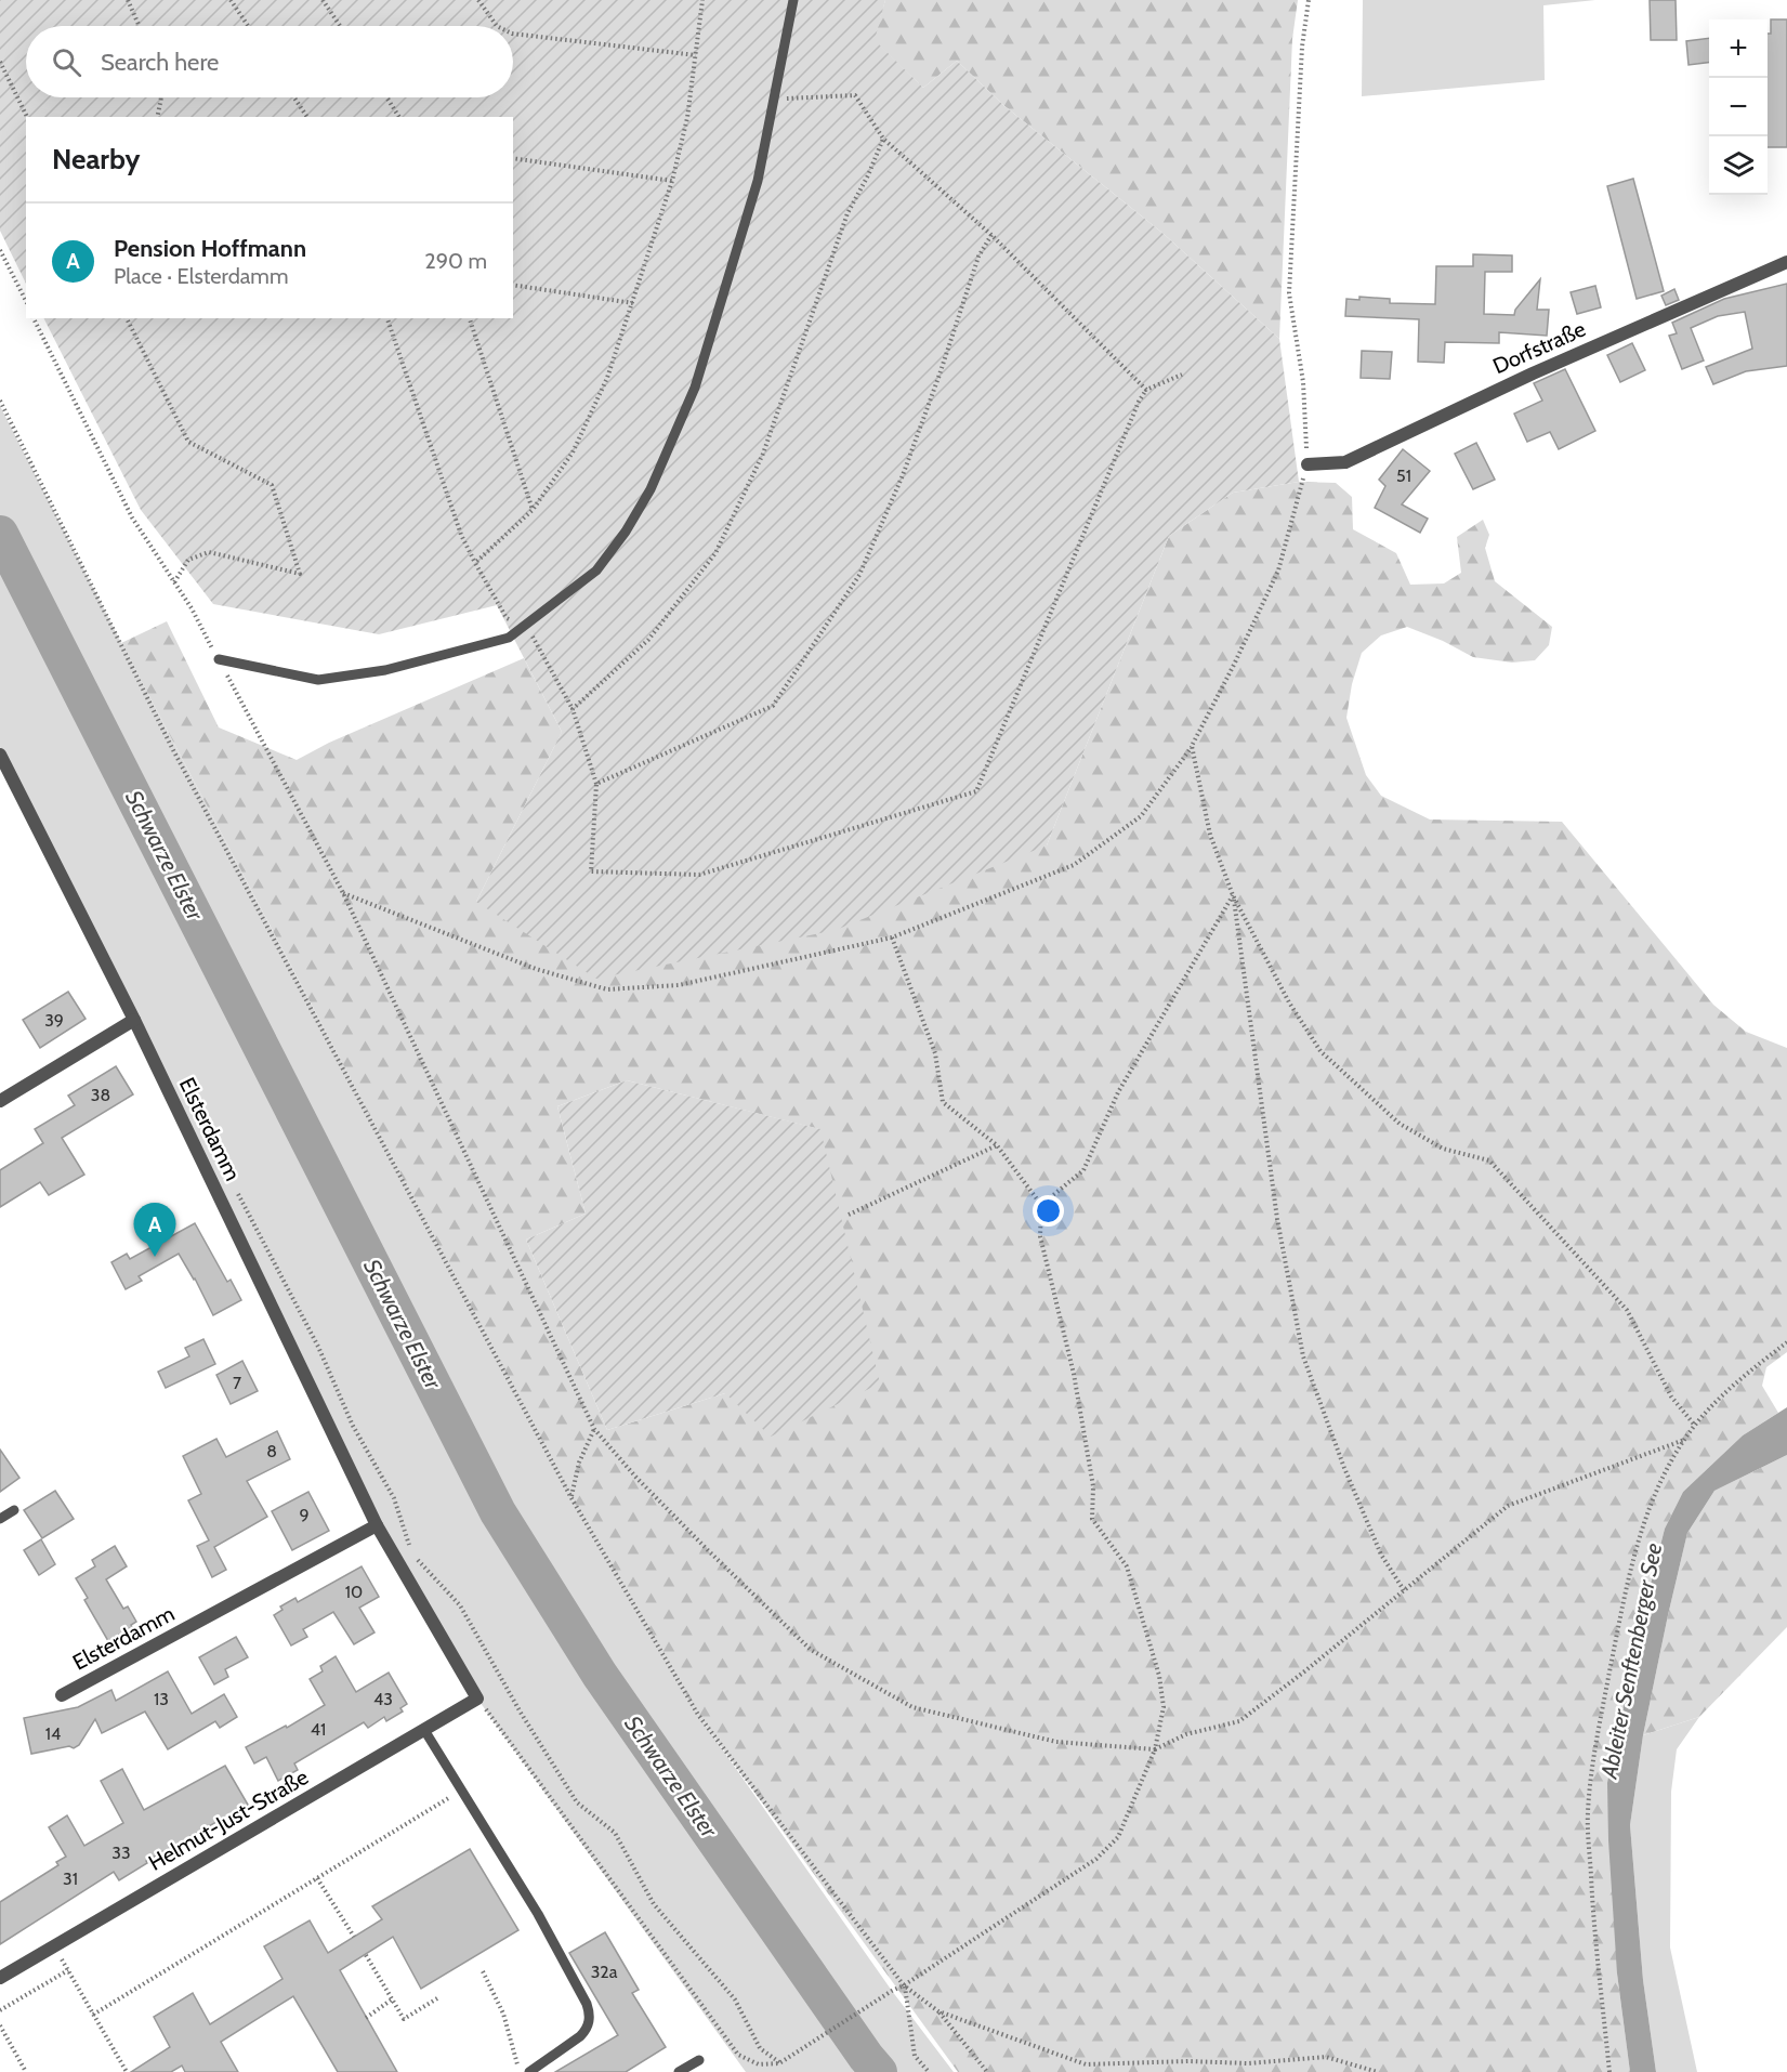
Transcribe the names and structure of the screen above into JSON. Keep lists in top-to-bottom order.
{
  "streets": {
    "street": ["Dorfstraße", "Elsterdamm", "Helmut-Just-Straße"]
  },
  "crossings": [
    ["Elsterdamm", "Helmut-Just-Straße"]
  ],
  "water": ["Schwarze Elster", "Ableiter Senftenberger See"],
  "house_numbers": [
    "51",
    "39",
    "38",
    "7",
    "8",
    "9",
    "10",
    "13",
    "43",
    "41",
    "14",
    "33",
    "31",
    "32a"
  ],
  "page": {
    "map_buttons": ["+", "−"],
    "search": "Search here",
    "heading": "Nearby",
    "list": [
      {
        "mark": "A",
        "name": "Pension Hoffmann",
        "note": "Place · Elsterdamm",
        "value": "290 m"
      }
    ],
    "pins": "A"
  }
}
